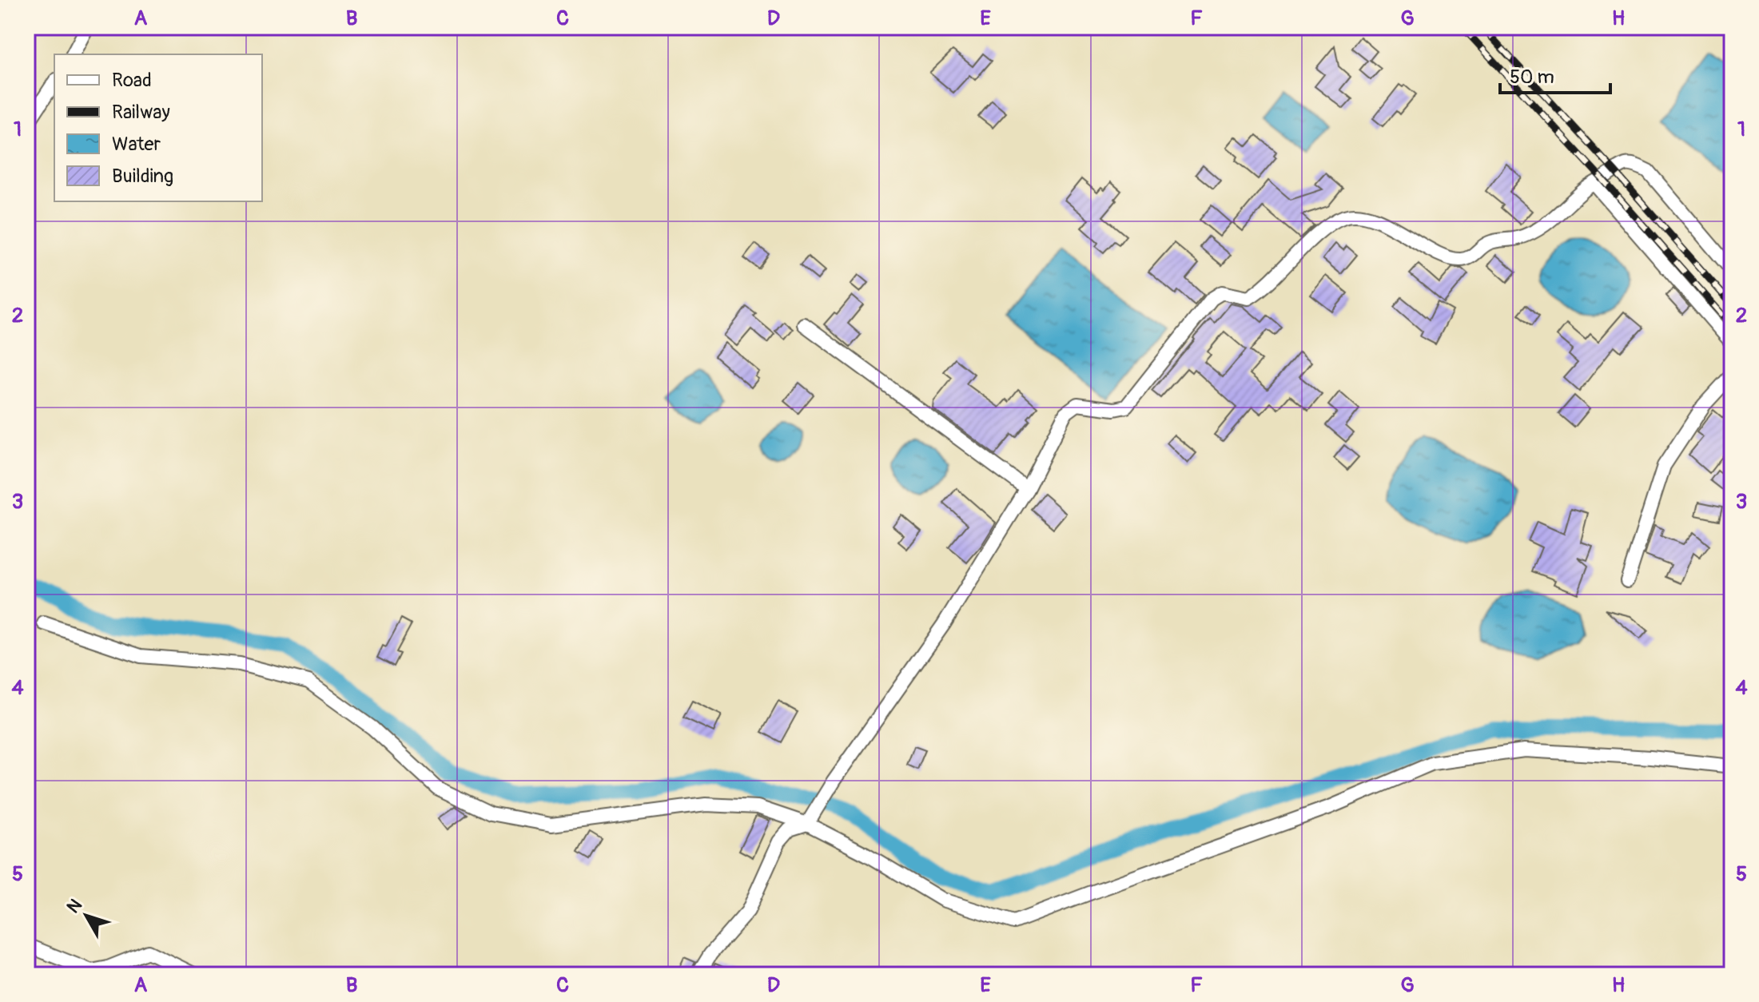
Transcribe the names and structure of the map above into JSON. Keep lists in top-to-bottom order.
{
  "legend": [
    "Road",
    "Railway",
    "Water",
    "Building"
  ],
  "scale_bar": "50 m",
  "north": "top left",
  "grid": {
    "columns": [
      "A",
      "B",
      "C",
      "D",
      "E",
      "F",
      "G",
      "H"
    ],
    "rows": [
      "1",
      "2",
      "3",
      "4",
      "5"
    ]
  }
}
